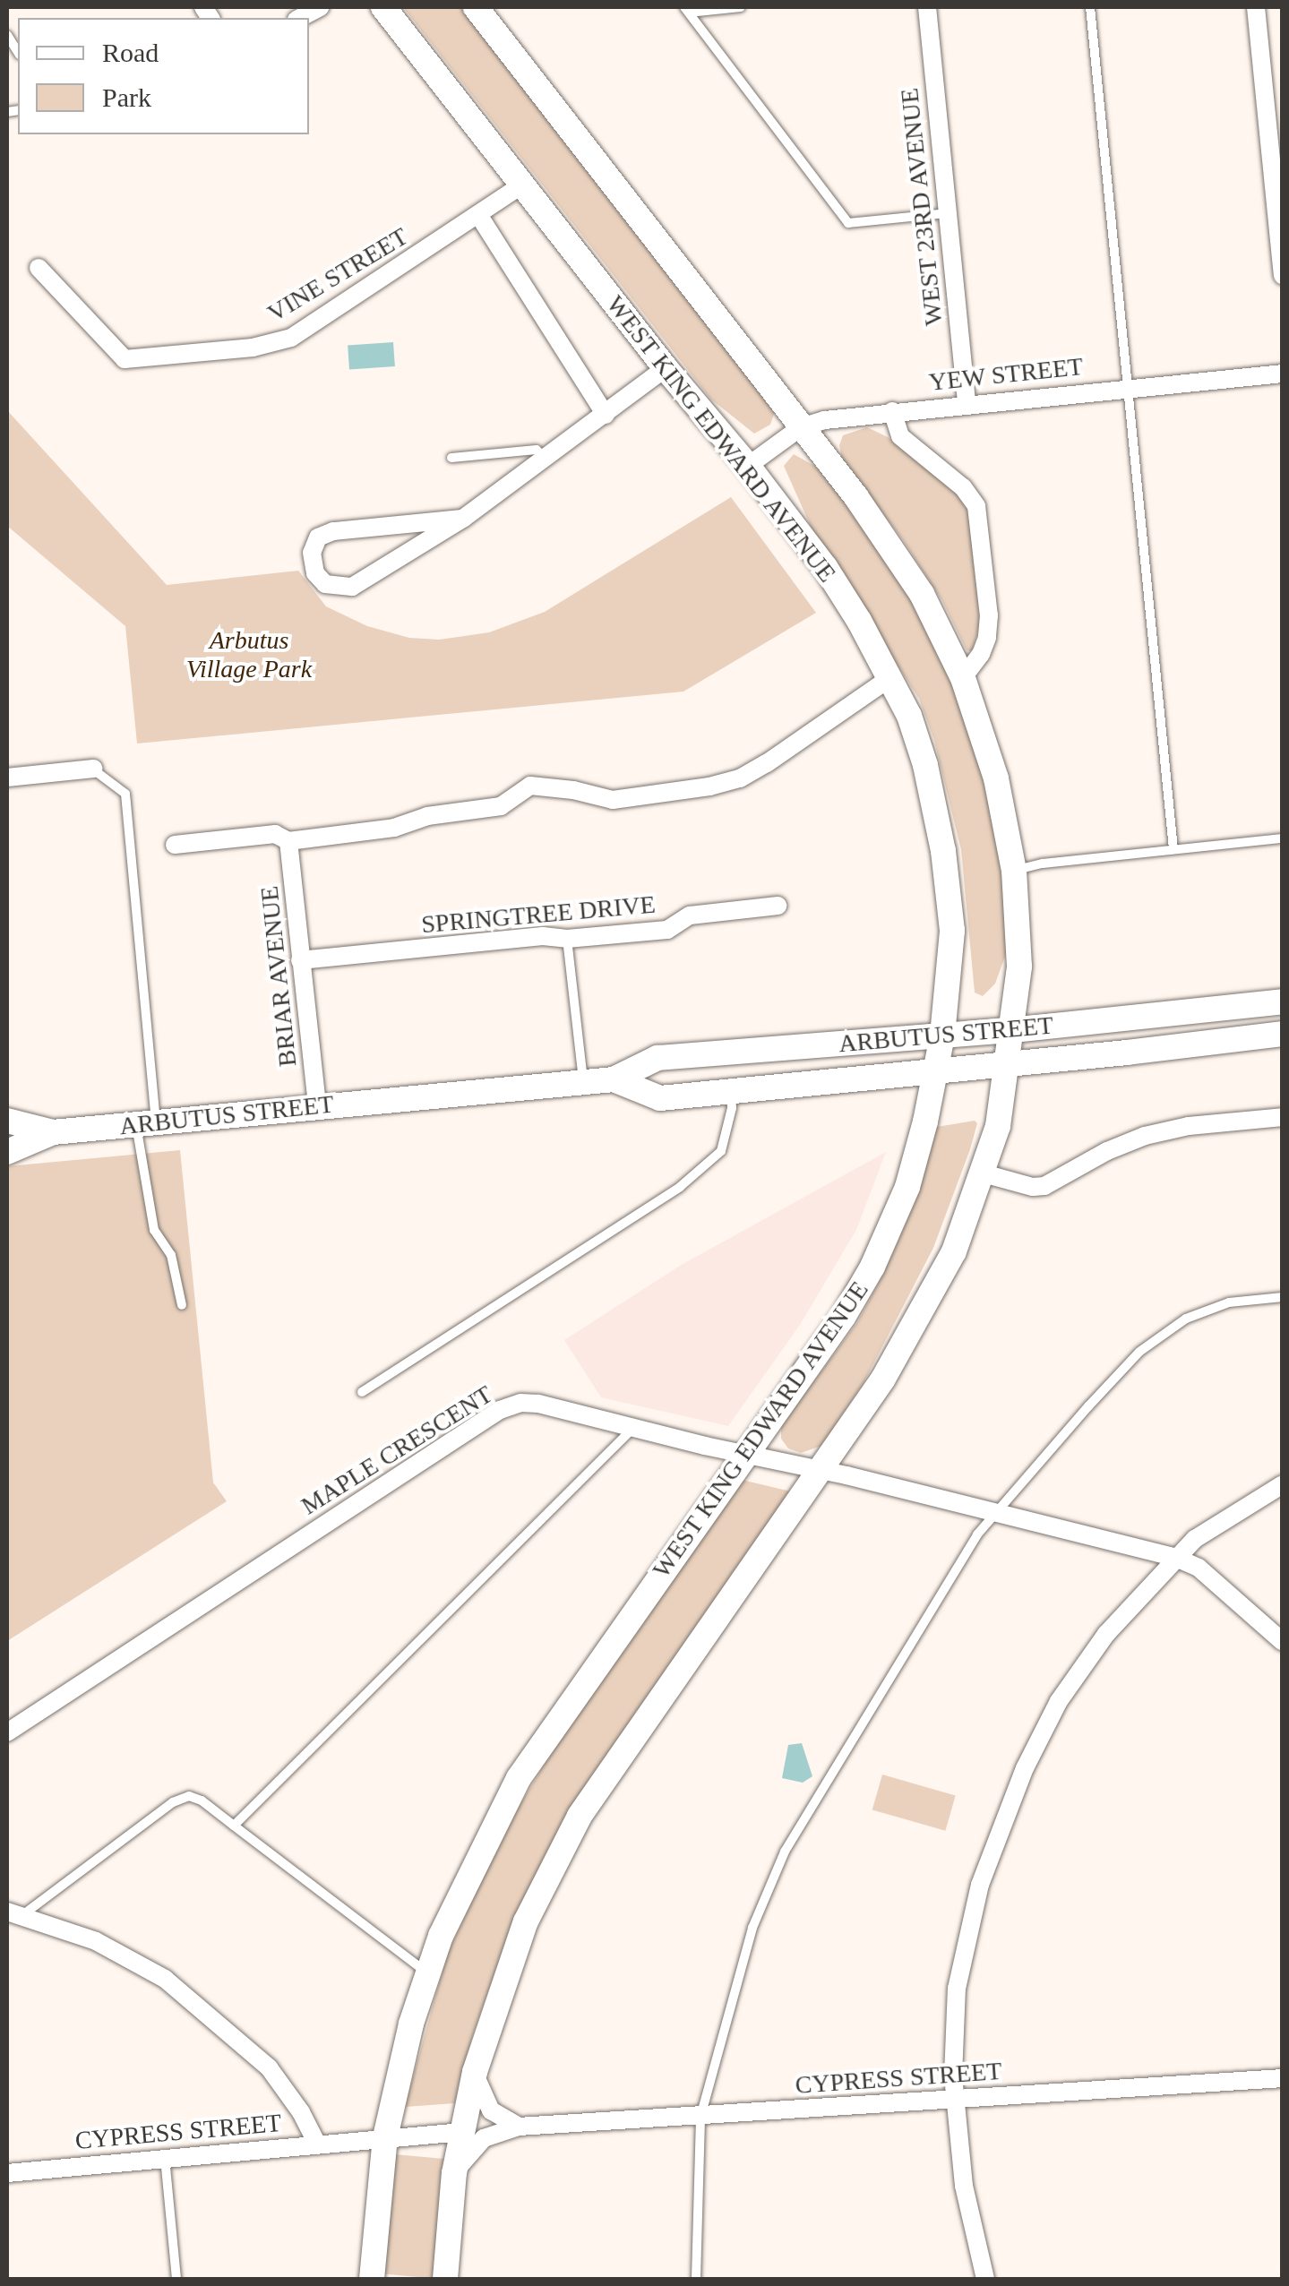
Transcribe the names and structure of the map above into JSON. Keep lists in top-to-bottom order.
{
  "streets": {
    "main road": ["WEST KING EDWARD AVENUE", "ARBUTUS STREET"],
    "street": [
      "WEST 23RD AVENUE",
      "VINE STREET",
      "YEW STREET",
      "SPRINGTREE DRIVE",
      "BRIAR AVENUE",
      "MAPLE CRESCENT",
      "CYPRESS STREET"
    ]
  },
  "crossings": [
    ["WEST 23RD AVENUE", "YEW STREET"],
    ["VINE STREET", "WEST KING EDWARD AVENUE"],
    ["YEW STREET", "WEST KING EDWARD AVENUE"],
    ["WEST KING EDWARD AVENUE", "ARBUTUS STREET"],
    ["WEST KING EDWARD AVENUE", "MAPLE CRESCENT"],
    ["WEST KING EDWARD AVENUE", "CYPRESS STREET"],
    ["SPRINGTREE DRIVE", "BRIAR AVENUE"],
    ["BRIAR AVENUE", "ARBUTUS STREET"]
  ],
  "parks": ["Arbutus Village Park"],
  "legend": ["Road", "Park"]
}
